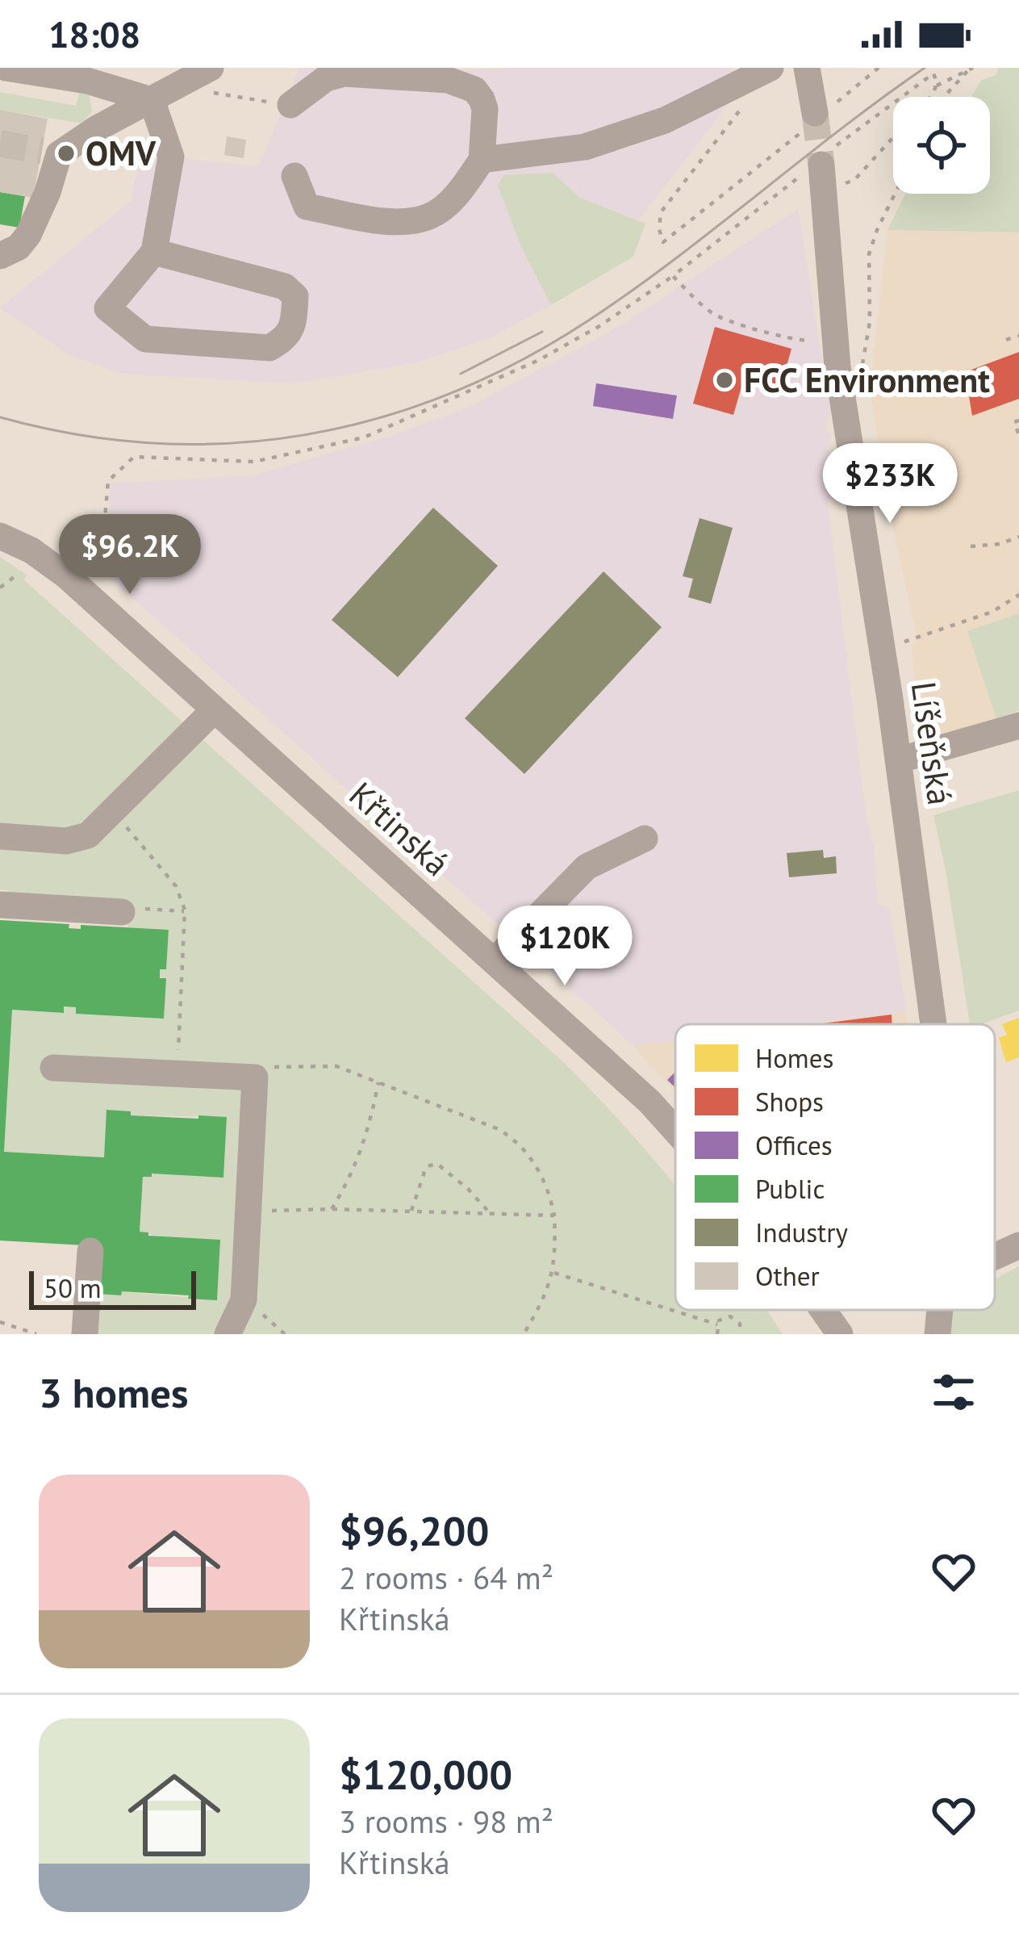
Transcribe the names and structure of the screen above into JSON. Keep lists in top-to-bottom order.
{
  "streets": {
    "street": ["Líšeňská", "Křtinská"]
  },
  "places": ["OMV", "FCC Environment"],
  "legend": [
    "Homes",
    "Shops",
    "Offices",
    "Public",
    "Industry",
    "Other"
  ],
  "scale_bar": "50 m",
  "page": {
    "status": "18:08",
    "price": ["$233K", "$96.2K", "$120K"],
    "scale": "50 m",
    "heading": "3 homes",
    "list": [
      {
        "name": "$96,200",
        "note": "2 rooms · 64 m² · Křtinská"
      },
      {
        "name": "$120,000",
        "note": "3 rooms · 98 m² · Křtinská"
      }
    ]
  }
}
